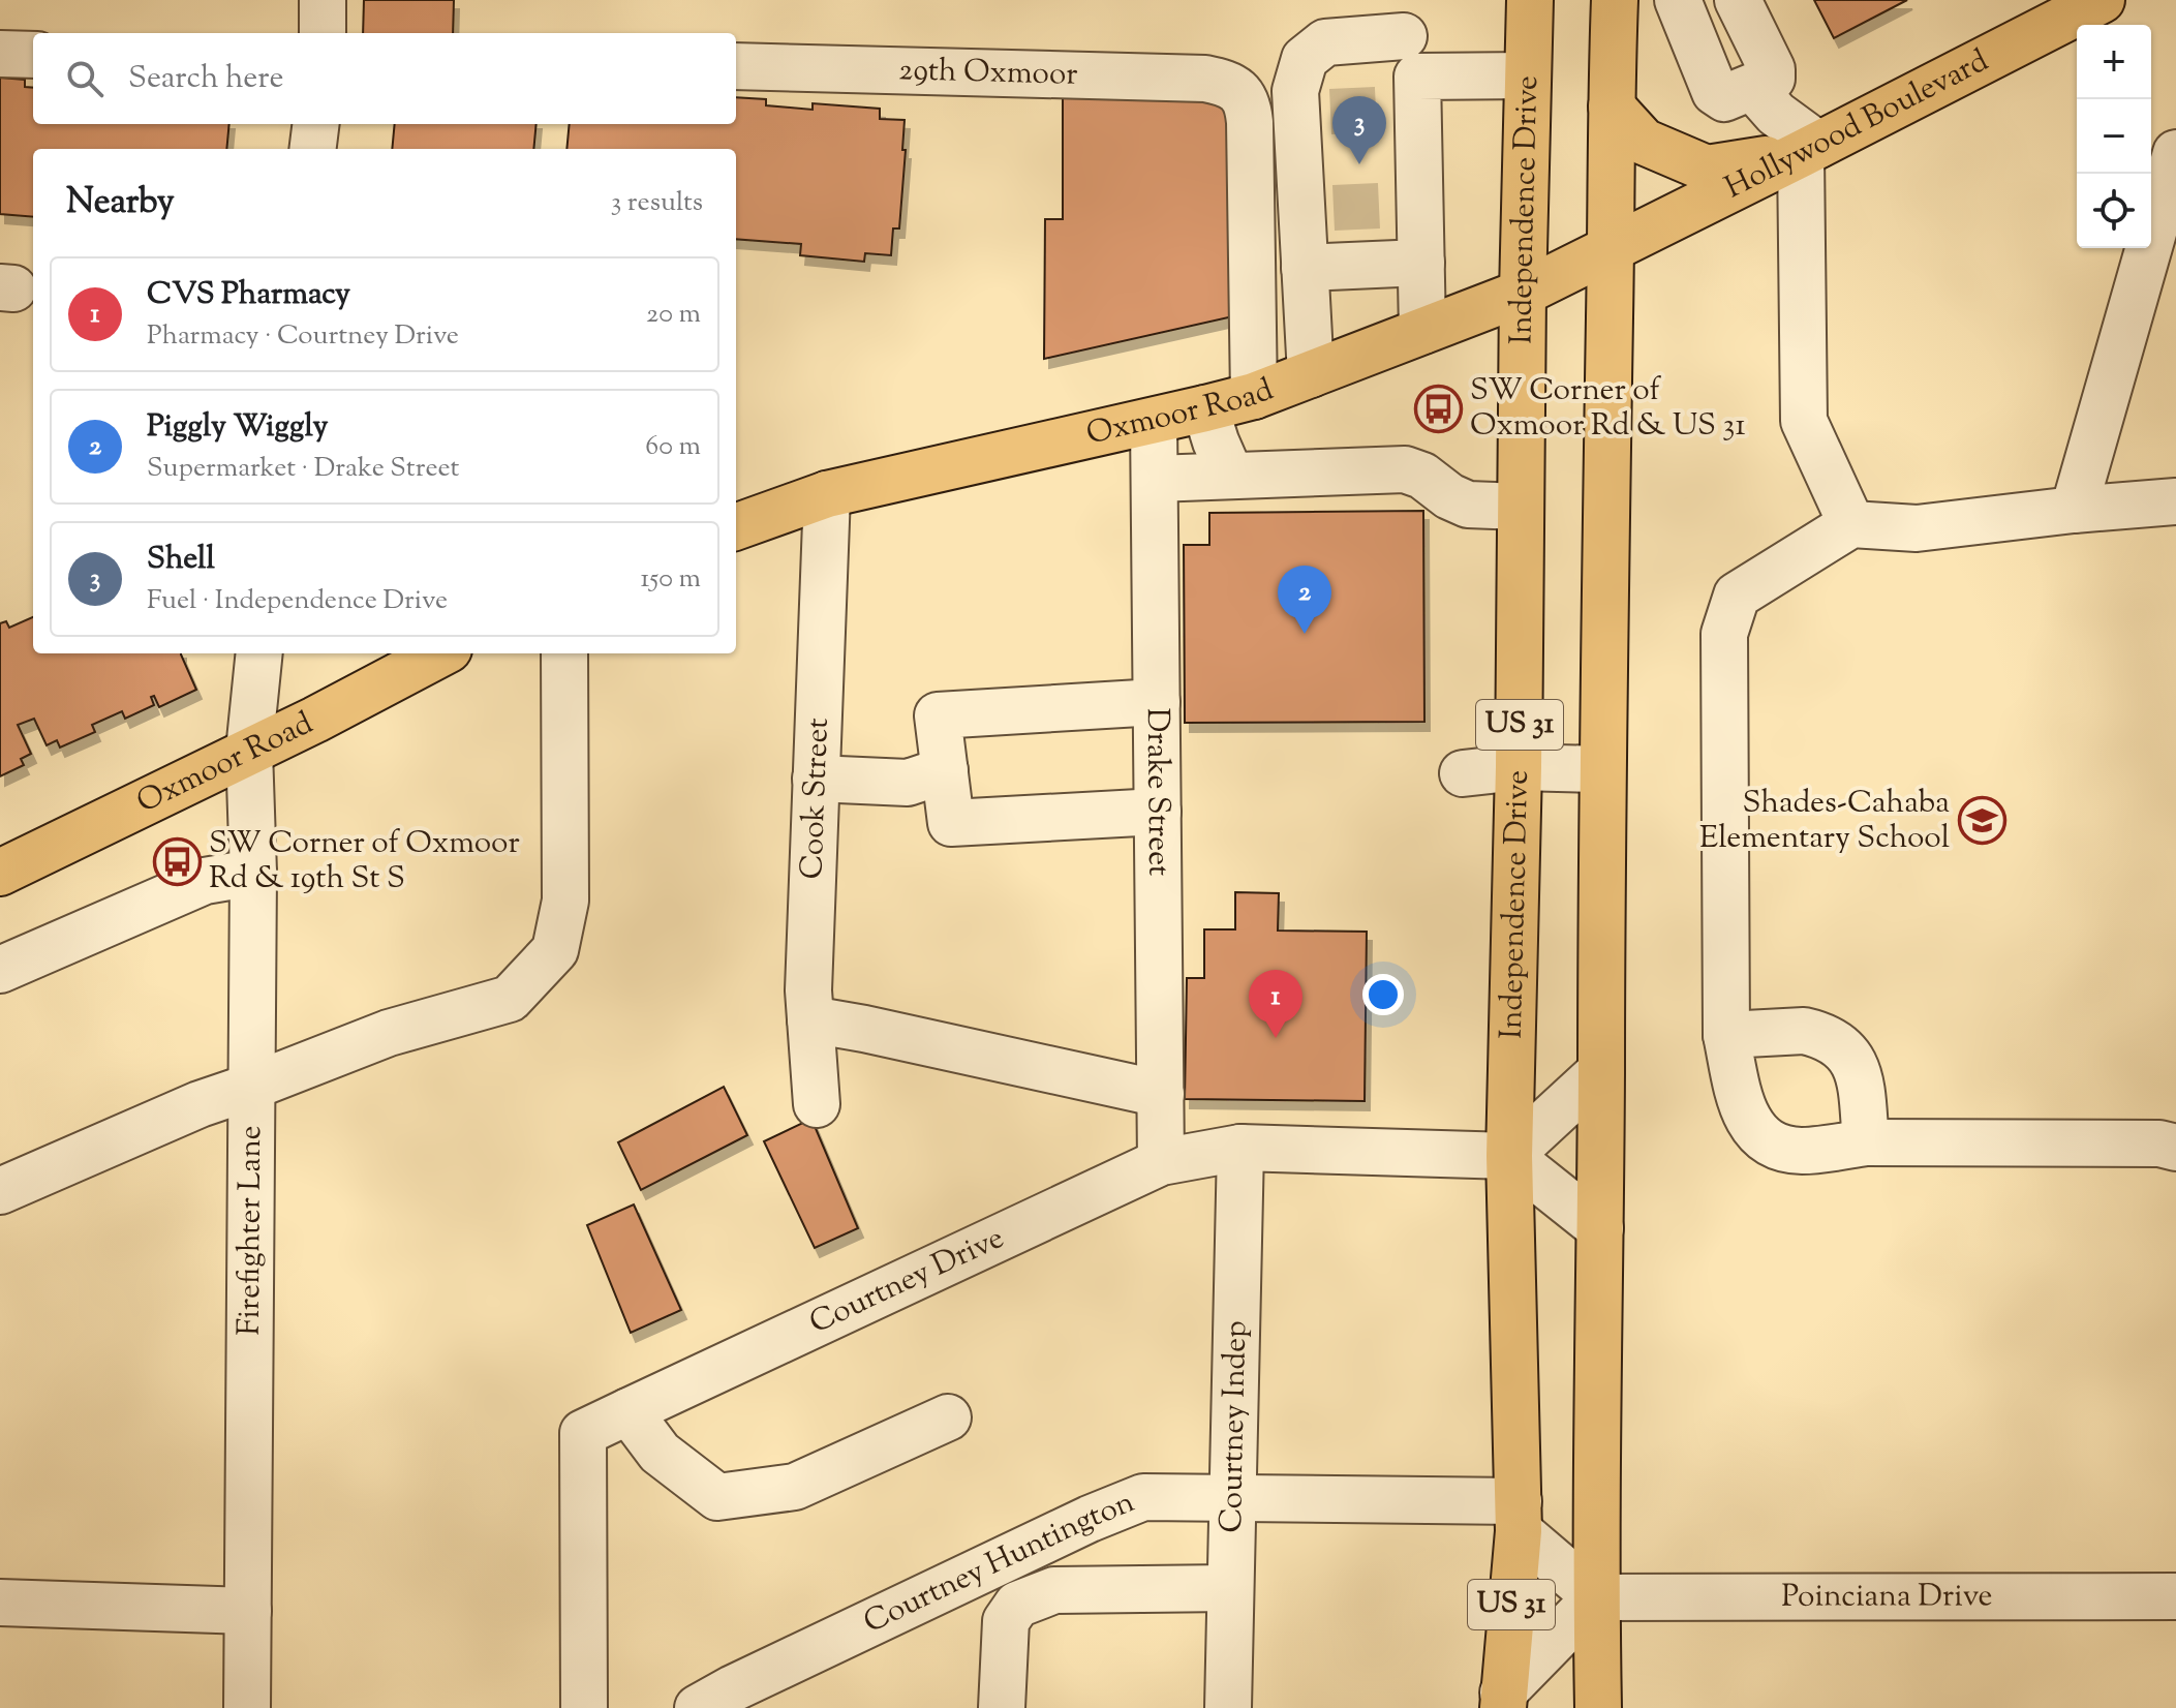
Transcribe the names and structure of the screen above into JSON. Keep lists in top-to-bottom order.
{
  "streets": {
    "main road": [
      "Hollywood Boulevard",
      "Independence Drive",
      "Oxmoor Road",
      "US 31"
    ],
    "street": [
      "29th Oxmoor",
      "Drake Street",
      "Cook Street",
      "Firefighter Lane",
      "Courtney Drive",
      "Courtney Indep",
      "Courtney Huntington",
      "Poinciana Drive"
    ]
  },
  "crossings": [
    ["29th Oxmoor", "Oxmoor Road"],
    ["Hollywood Boulevard", "Oxmoor Road"],
    ["Hollywood Boulevard", "US 31"],
    ["Independence Drive", "Oxmoor Road"],
    ["Independence Drive", "Courtney Drive"],
    ["Independence Drive", "Courtney Huntington"],
    ["Oxmoor Road", "US 31"],
    ["Oxmoor Road", "Drake Street"],
    ["Oxmoor Road", "Cook Street"],
    ["Oxmoor Road", "Firefighter Lane"],
    ["US 31", "Poinciana Drive"],
    ["Drake Street", "Courtney Drive"],
    ["Courtney Drive", "Courtney Indep"],
    ["Courtney Indep", "Courtney Huntington"]
  ],
  "places": {
    "bus stop": ["SW Corner of Oxmoor Rd & US 31", "SW Corner of Oxmoor Rd & 19th St S"],
    "school or university": ["Shades-Cahaba Elementary School"]
  },
  "page": {
    "map_buttons": ["+", "−"],
    "search": "Search here",
    "pins": ["3", "2", "1"],
    "heading": ["Nearby", "3 results"],
    "list": [
      {
        "mark": "1",
        "name": "CVS Pharmacy",
        "note": "Pharmacy · Courtney Drive",
        "value": "20 m"
      },
      {
        "mark": "2",
        "name": "Piggly Wiggly",
        "note": "Supermarket · Drake Street",
        "value": "60 m"
      },
      {
        "mark": "3",
        "name": "Shell",
        "note": "Fuel · Independence Drive",
        "value": "150 m"
      }
    ]
  }
}
